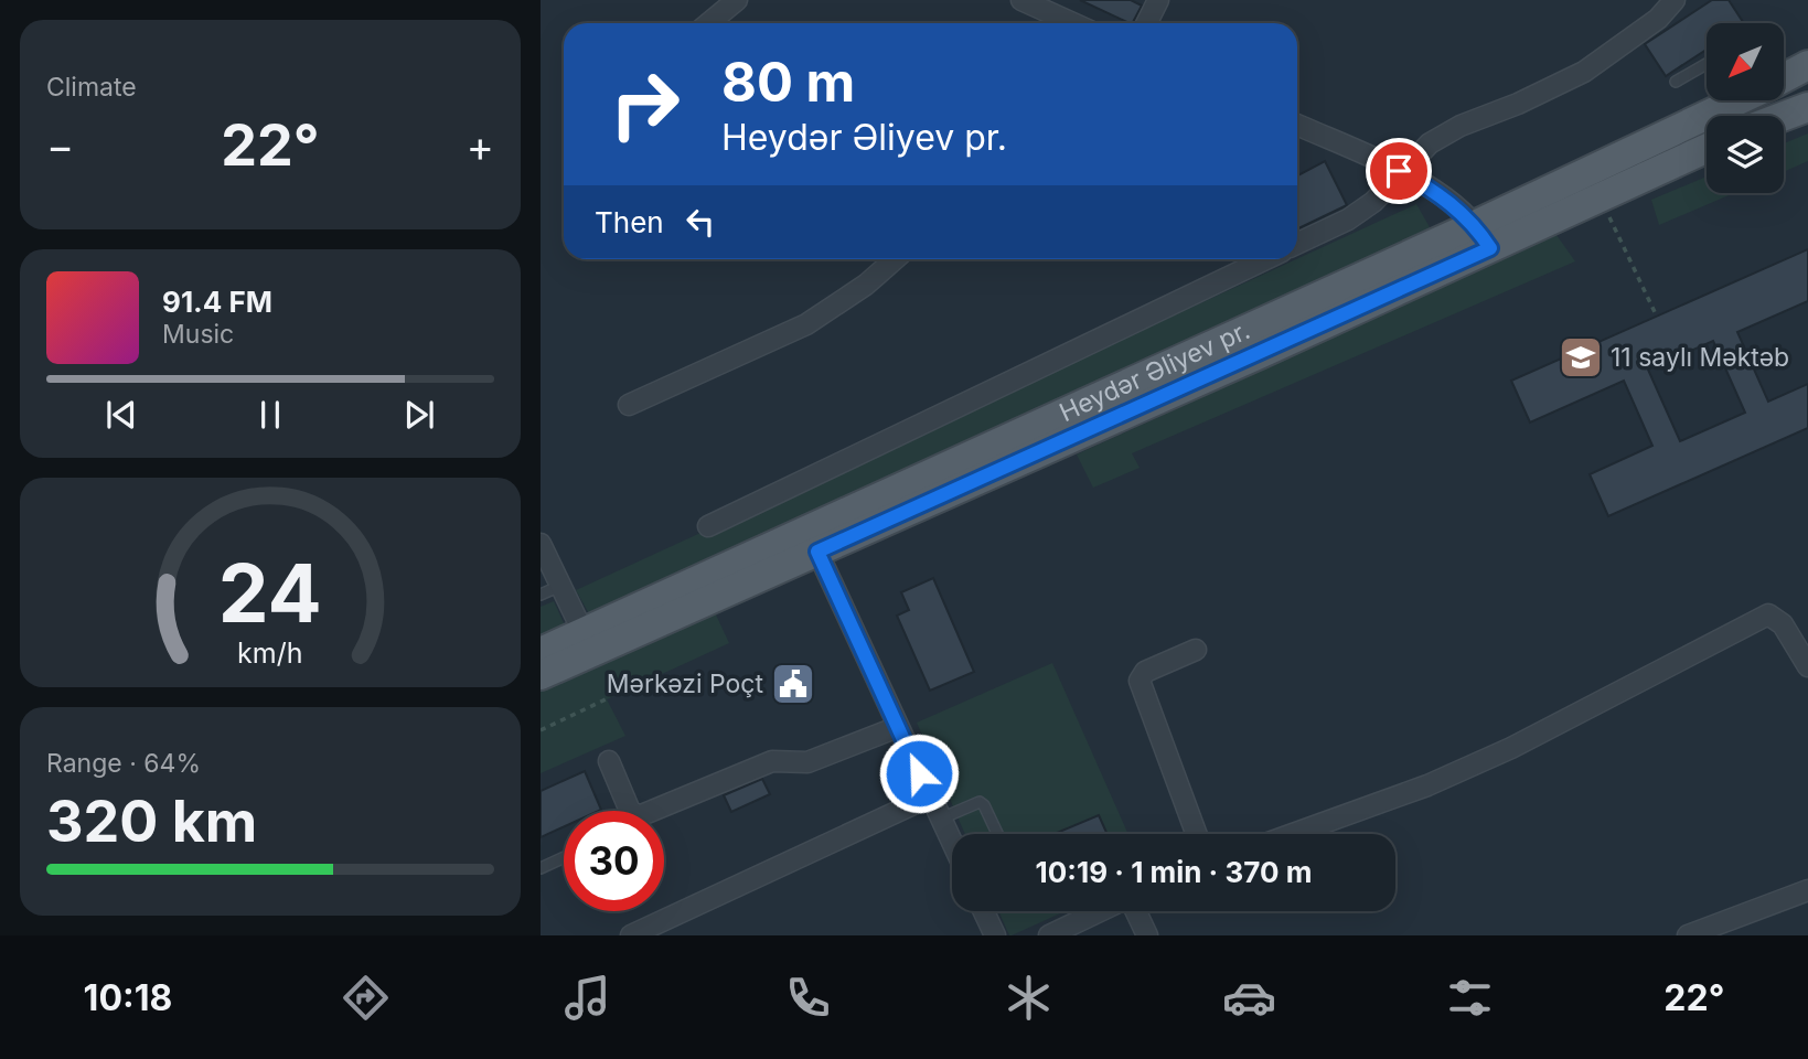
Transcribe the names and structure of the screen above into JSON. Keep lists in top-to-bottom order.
{
  "streets": {
    "main road": ["Heydər Əliyev pr."]
  },
  "places": {
    "school or university": ["11 saylı Məktəb"],
    "public building": ["Mərkəzi Poçt"]
  },
  "north": "bottom left",
  "page": {
    "tile": [
      "Climate",
      ["Range · 64%", "320 km"]
    ],
    "turn": ["80 m", "Heydər Əliyev pr."],
    "heat": ["−", "22°", "+"],
    "then": "Then",
    "song": ["91.4 FM", "Music"],
    "limit": "30",
    "trip": "10:19 · 1 min · 370 m",
    "tabs": ["10:18", "22°"],
    "gauge": ["24", "km/h"]
  }
}
